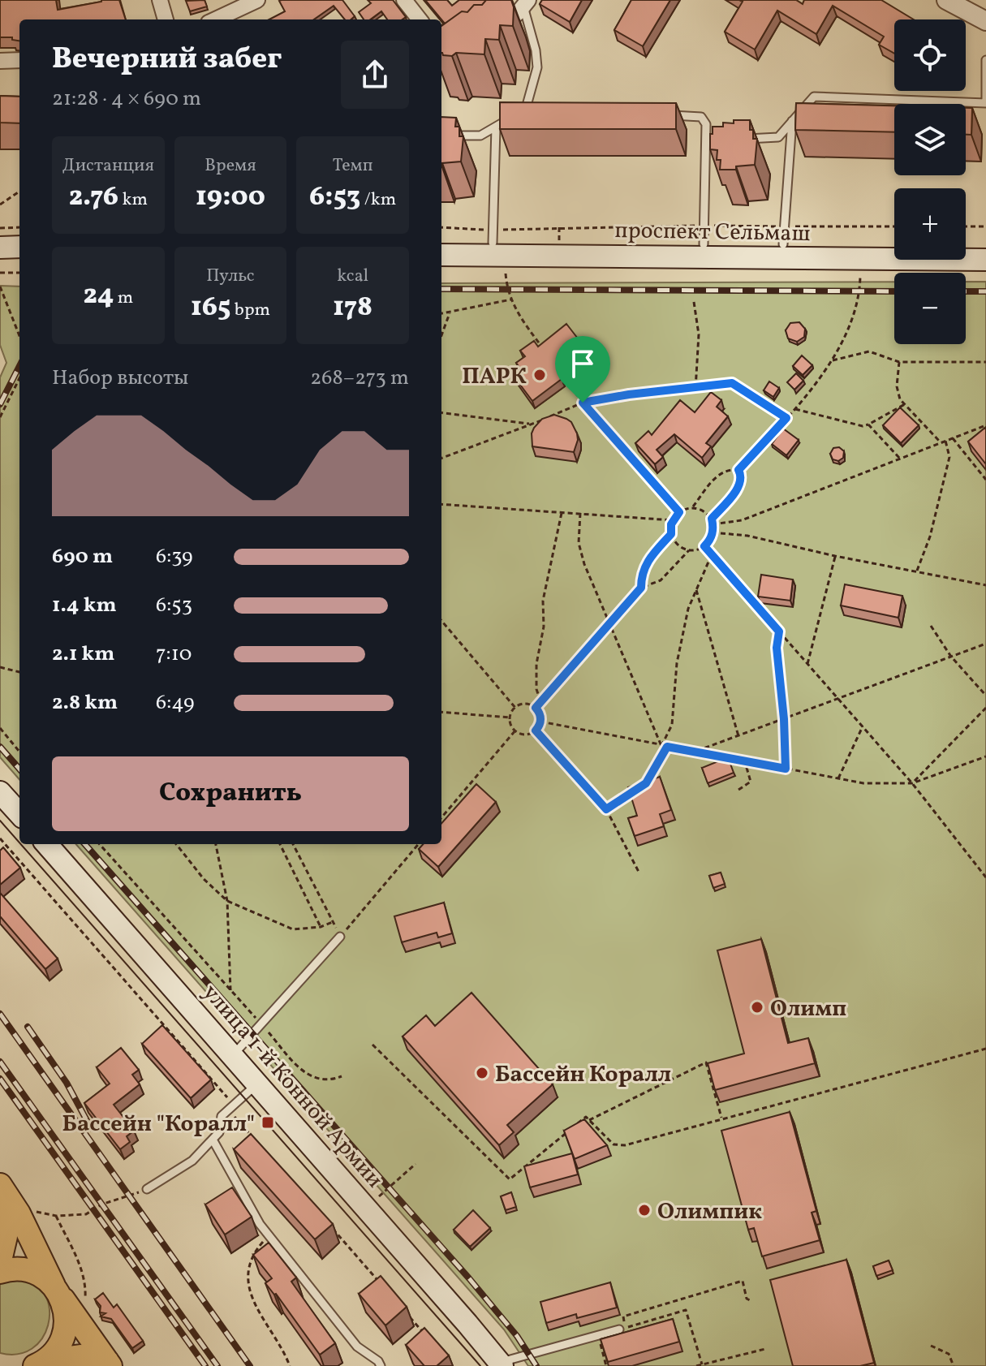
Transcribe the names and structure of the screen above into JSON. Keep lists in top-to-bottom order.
{
  "streets": {
    "main road": ["проспект Сельмаш", "улица 1-й Конной Армии"]
  },
  "places": {
    "other": [
      "ПАРК",
      "Олимп",
      "Бассейн Коралл",
      "Олимпик"
    ],
    "transit": ["Бассейн \"Коралл\""]
  },
  "page": {
    "map_buttons": ["+", "−"],
    "heading": ["Вечерний забег", "21:28 · 4 × 690 m"],
    "stats": [
      ["Дистанция", "2.76 km"],
      ["Время", "19:00"],
      ["Темп", "6:53 /km"],
      ["24 m"],
      ["Пульс", "165 bpm"],
      ["kcal", "178"]
    ],
    "chart": ["Набор высоты", "268–273 m"],
    "list": [
      {
        "name": "690 m",
        "note": "6:39"
      },
      {
        "name": "1.4 km",
        "note": "6:53"
      },
      {
        "name": "2.1 km",
        "note": "7:10"
      },
      {
        "name": "2.8 km",
        "note": "6:49"
      }
    ],
    "buttons": "Сохранить"
  }
}
